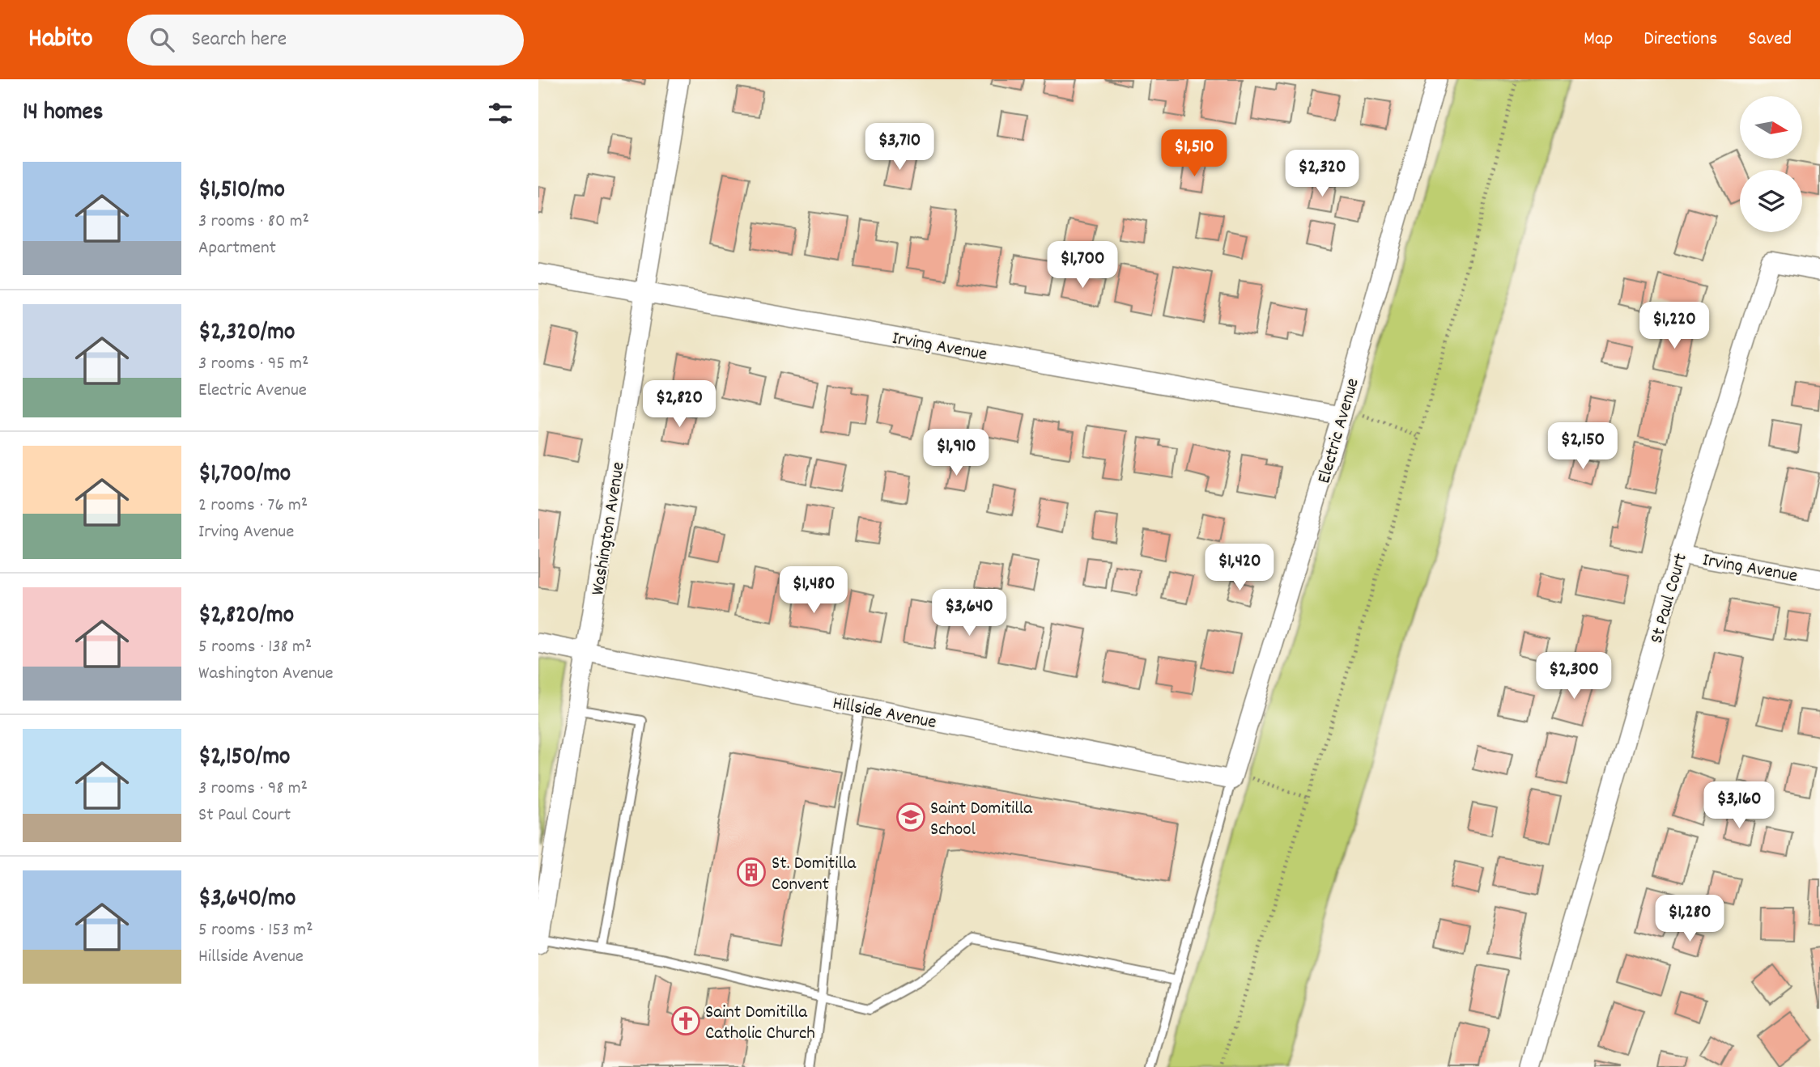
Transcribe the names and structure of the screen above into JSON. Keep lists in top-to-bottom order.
{
  "streets": {
    "street": [
      "Irving Avenue",
      "Electric Avenue",
      "Washington Avenue",
      "St Paul Court",
      "Hillside Avenue"
    ]
  },
  "crossings": [
    ["Irving Avenue", "Electric Avenue"],
    ["Irving Avenue", "Washington Avenue"],
    ["Irving Avenue", "St Paul Court"],
    ["Electric Avenue", "Hillside Avenue"],
    ["Washington Avenue", "Hillside Avenue"]
  ],
  "places": {
    "school or university": ["Saint Domitilla School"],
    "building": ["St. Domitilla Convent"],
    "church": ["Saint Domitilla Catholic Church"]
  },
  "north": "right",
  "page": {
    "header": "Habito",
    "search": "Search here",
    "nav": ["Map", "Directions", "Saved"],
    "heading": "14 homes",
    "price": [
      "$3,710",
      "$1,510",
      "$2,320",
      "$1,700",
      "$1,220",
      "$2,820",
      "$2,150",
      "$1,910",
      "$1,420",
      "$1,480",
      "$3,640",
      "$2,300",
      "$3,160",
      "$1,280"
    ],
    "list": [
      {
        "name": "$1,510/mo",
        "note": "3 rooms · 80 m² · Apartment"
      },
      {
        "name": "$2,320/mo",
        "note": "3 rooms · 95 m² · Electric Avenue"
      },
      {
        "name": "$1,700/mo",
        "note": "2 rooms · 76 m² · Irving Avenue"
      },
      {
        "name": "$2,820/mo",
        "note": "5 rooms · 138 m² · Washington Avenue"
      },
      {
        "name": "$2,150/mo",
        "note": "3 rooms · 98 m² · St Paul Court"
      },
      {
        "name": "$3,640/mo",
        "note": "5 rooms · 153 m² · Hillside Avenue"
      }
    ]
  }
}
